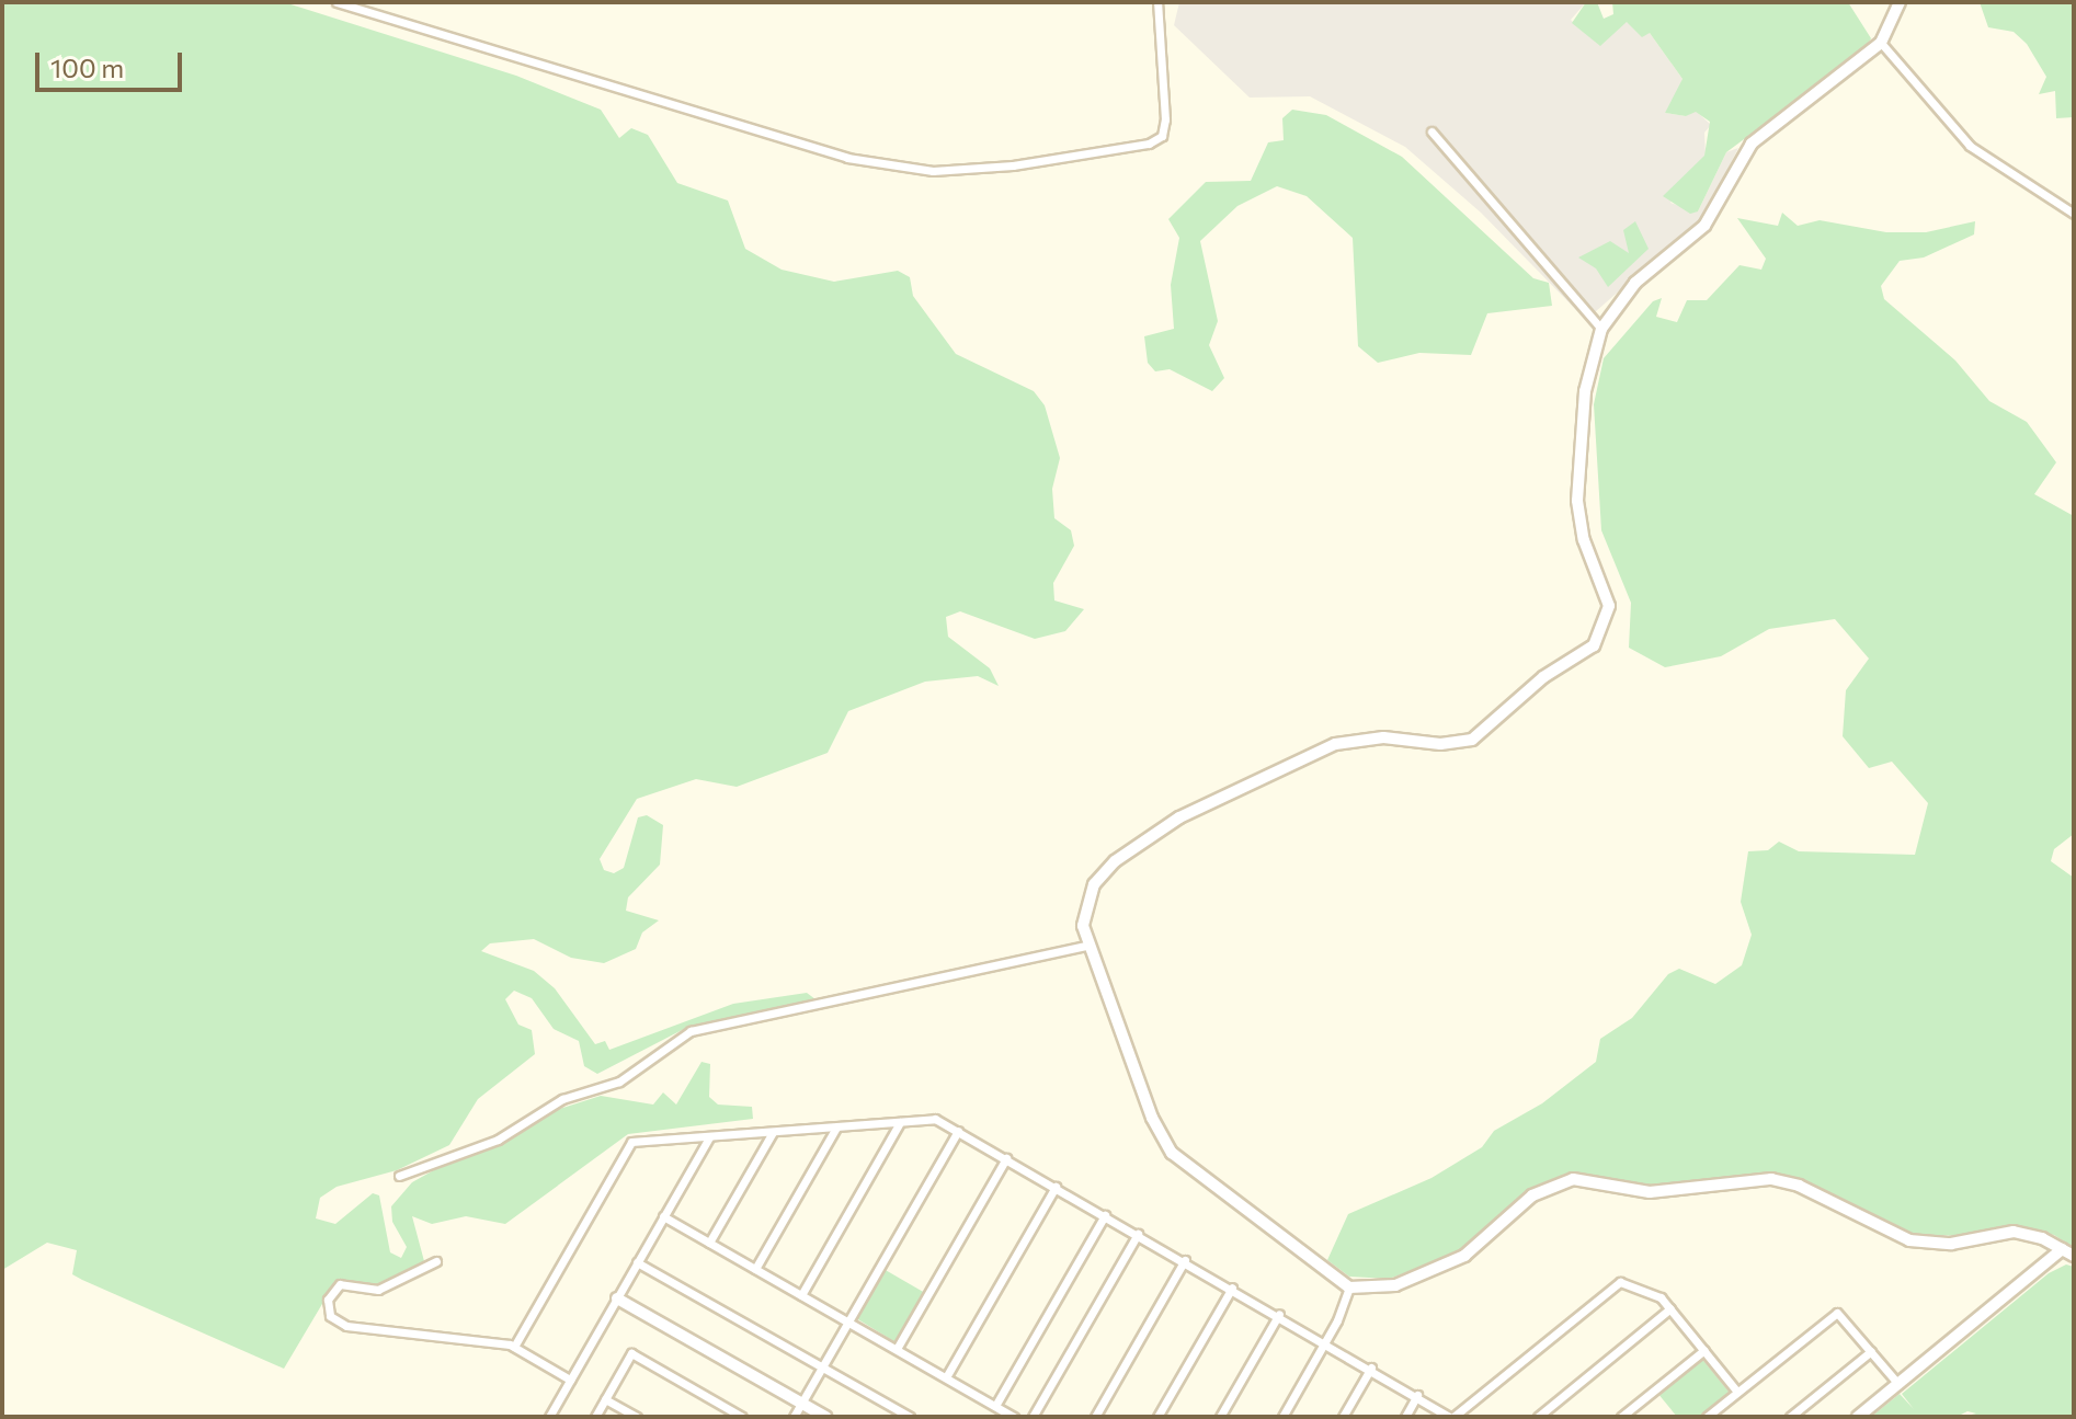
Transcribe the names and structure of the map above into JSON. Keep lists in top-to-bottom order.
{
  "scale_bar": "100 m"
}
